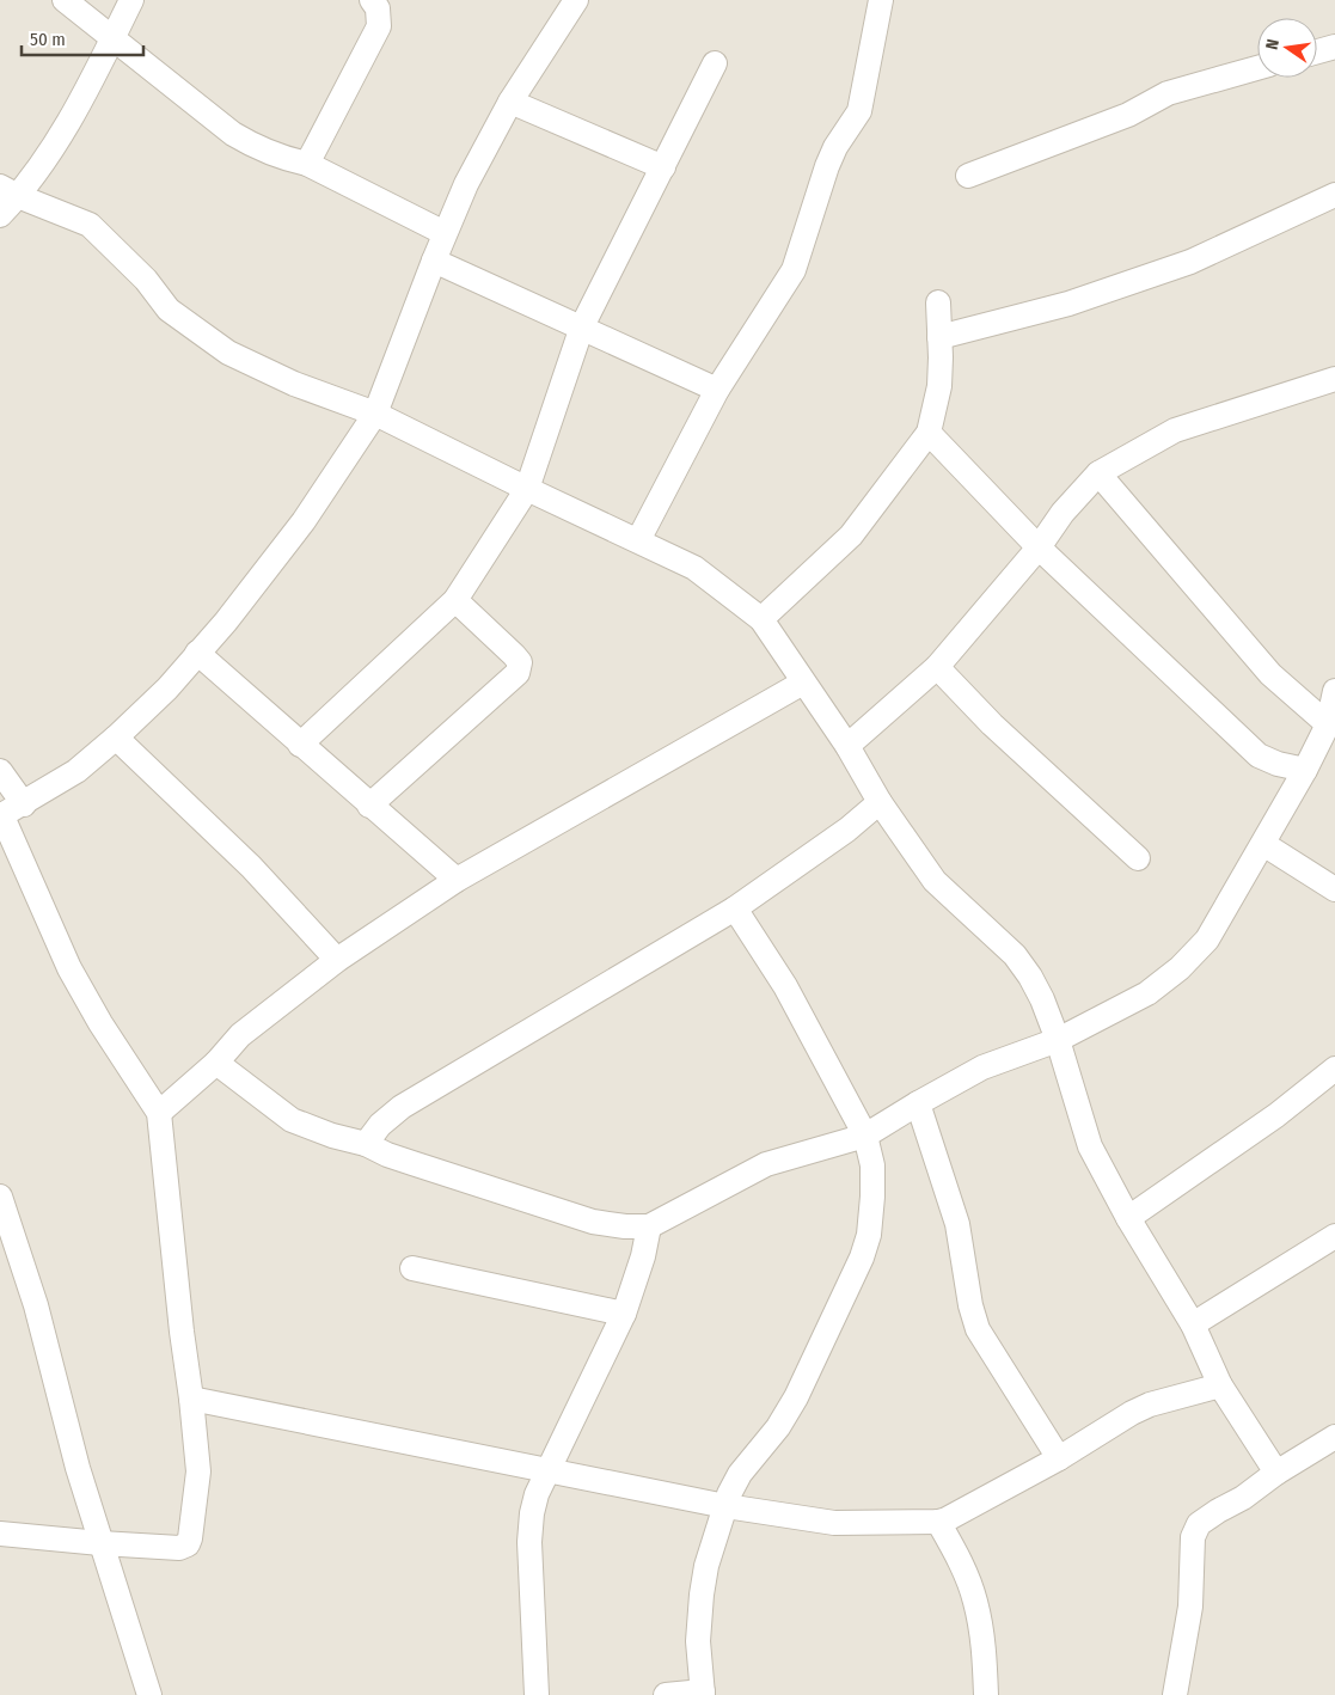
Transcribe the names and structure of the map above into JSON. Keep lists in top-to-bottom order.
{
  "scale_bar": "50 m",
  "north": "left"
}
